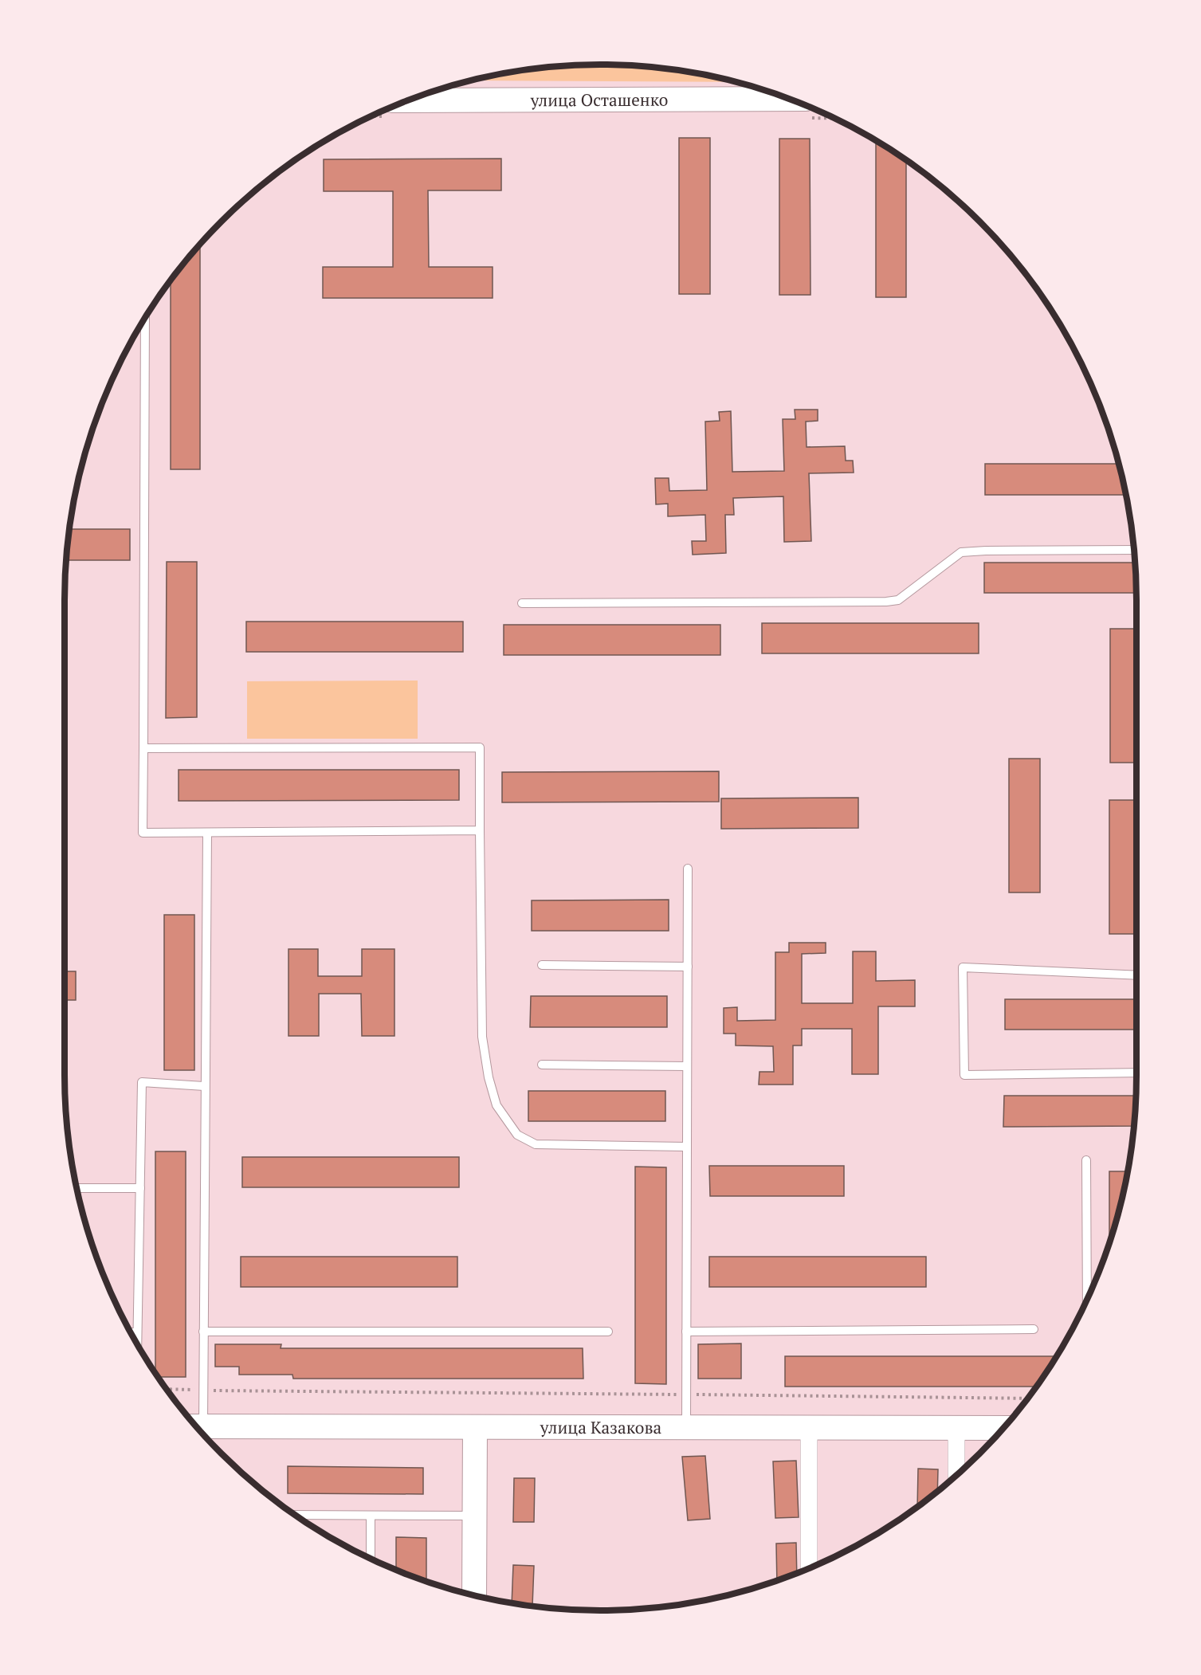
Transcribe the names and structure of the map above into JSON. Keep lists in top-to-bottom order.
{
  "streets": {
    "street": ["улица Осташенко", "улица Казакова"]
  }
}
